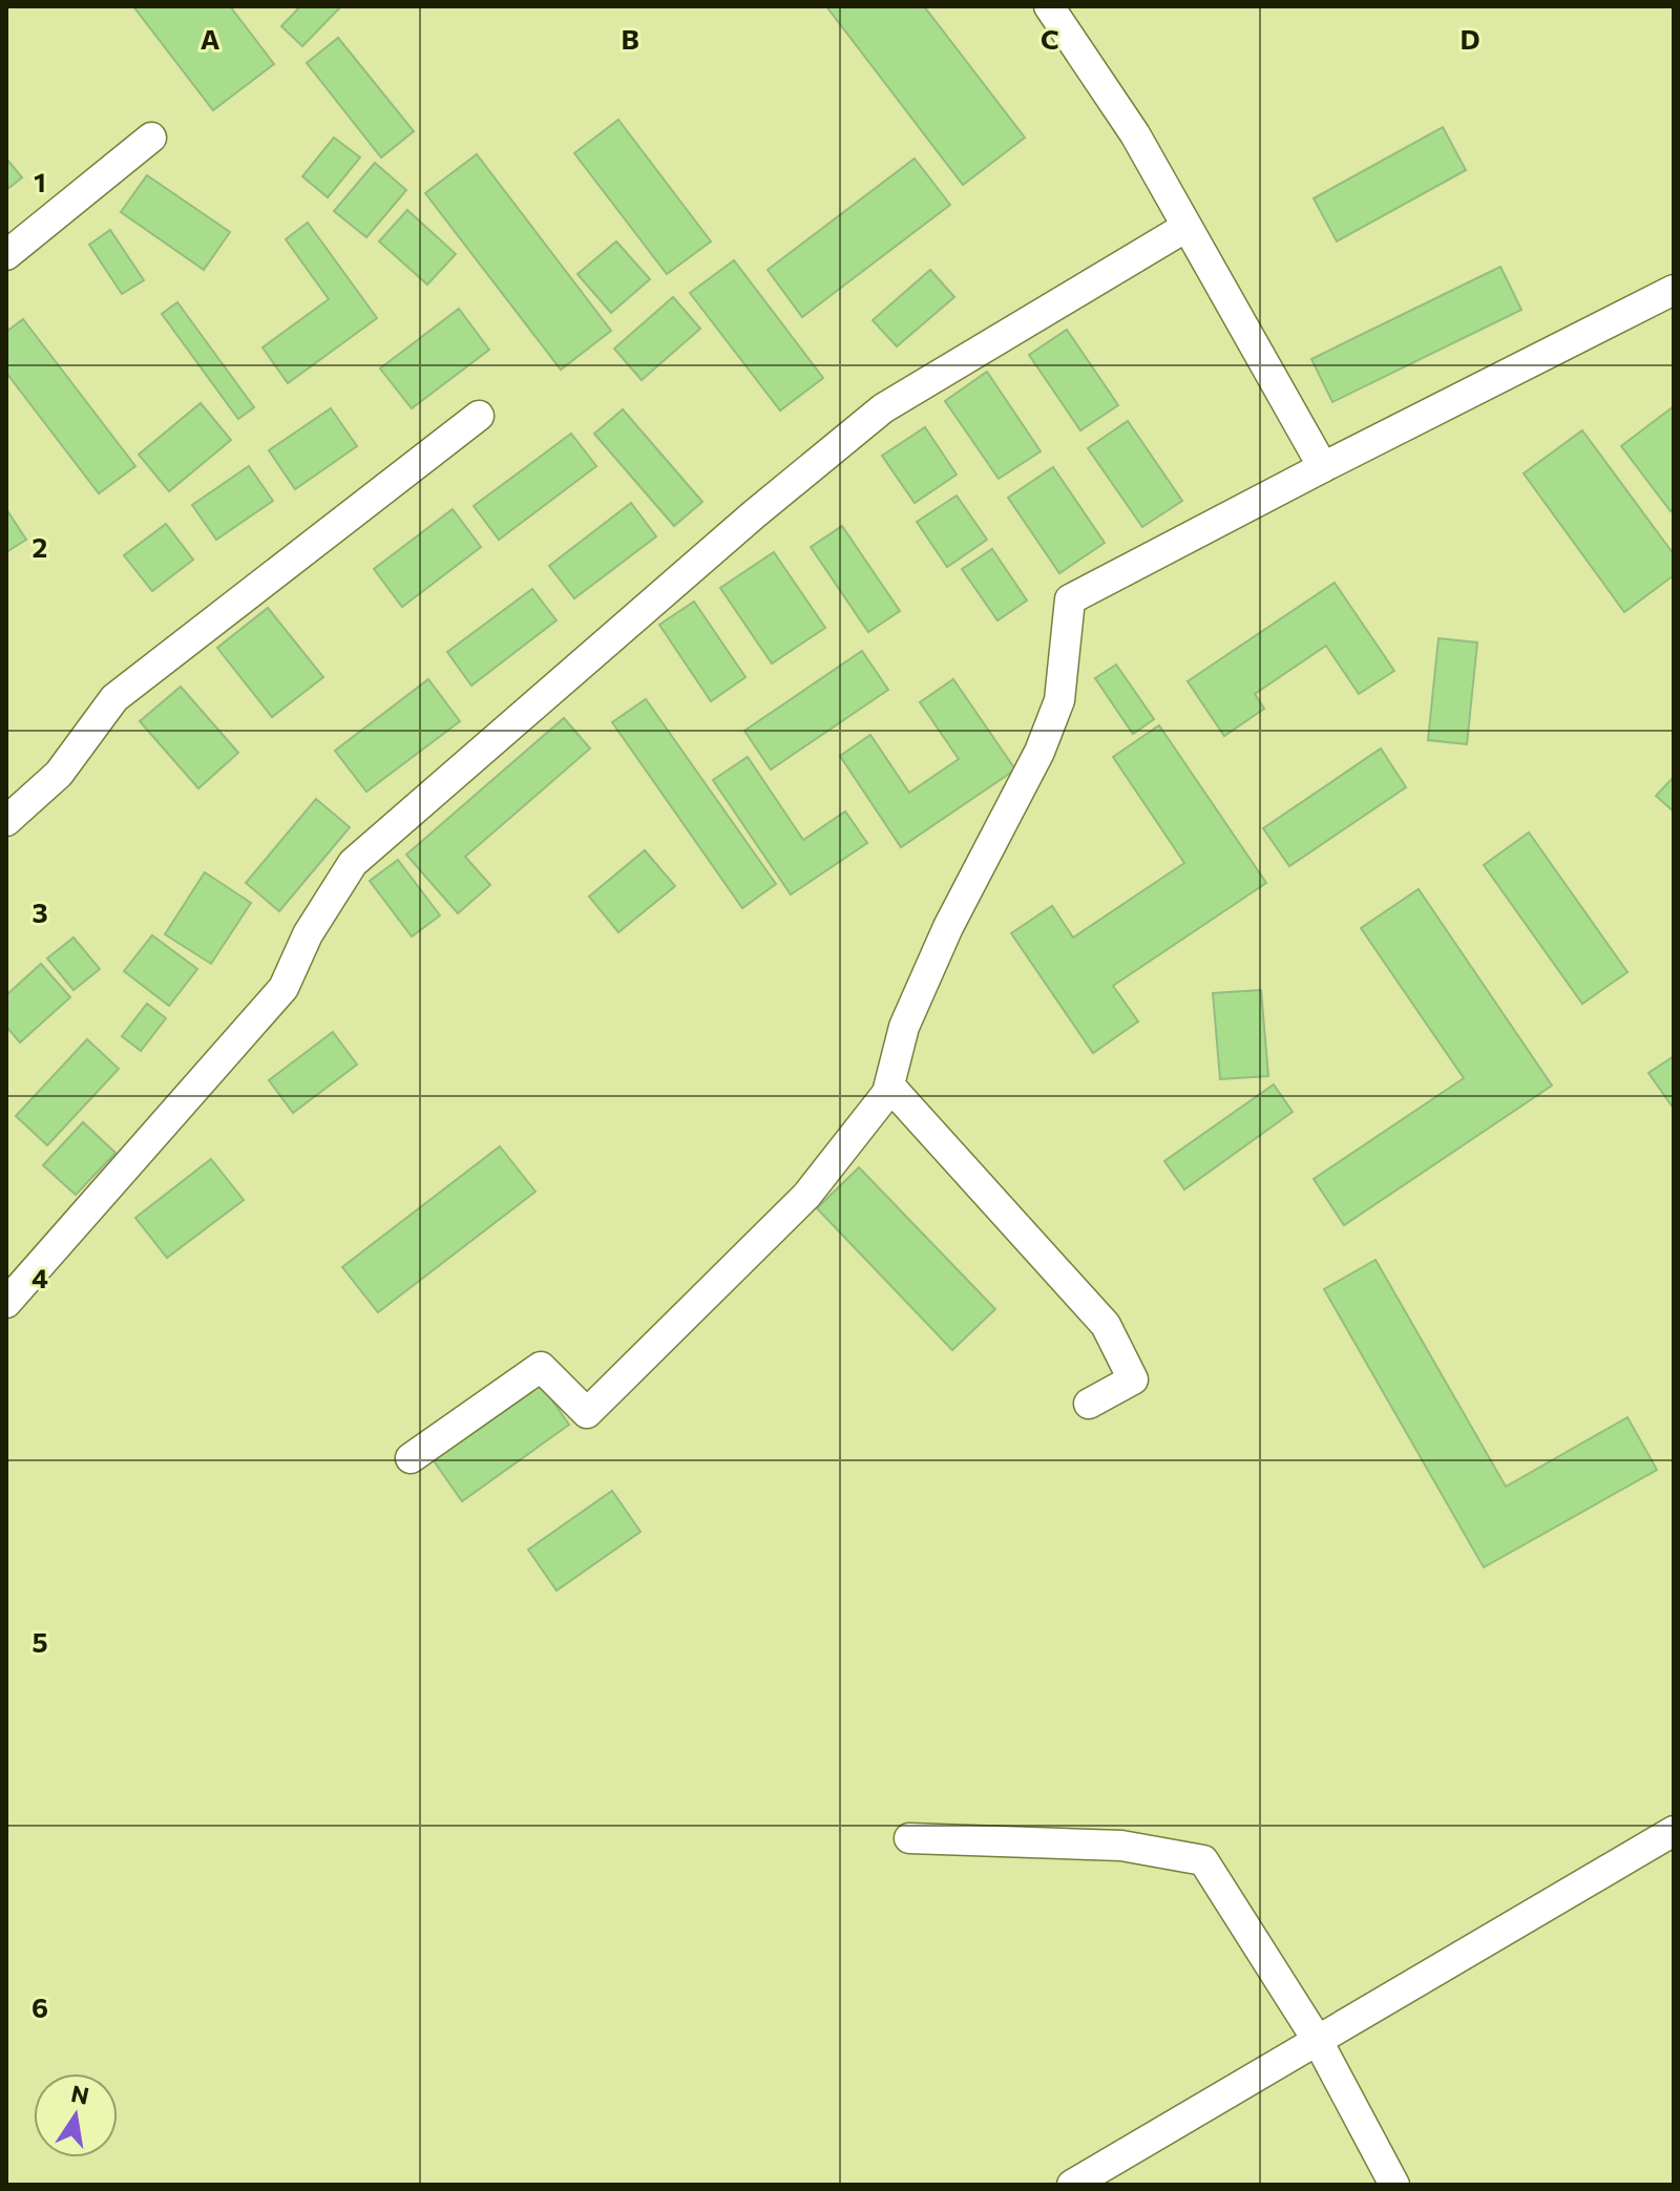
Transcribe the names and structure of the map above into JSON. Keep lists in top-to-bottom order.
{
  "north": "top",
  "grid": {
    "columns": [
      "A",
      "B",
      "C",
      "D"
    ],
    "rows": [
      "1",
      "2",
      "3",
      "4",
      "5",
      "6"
    ]
  }
}
